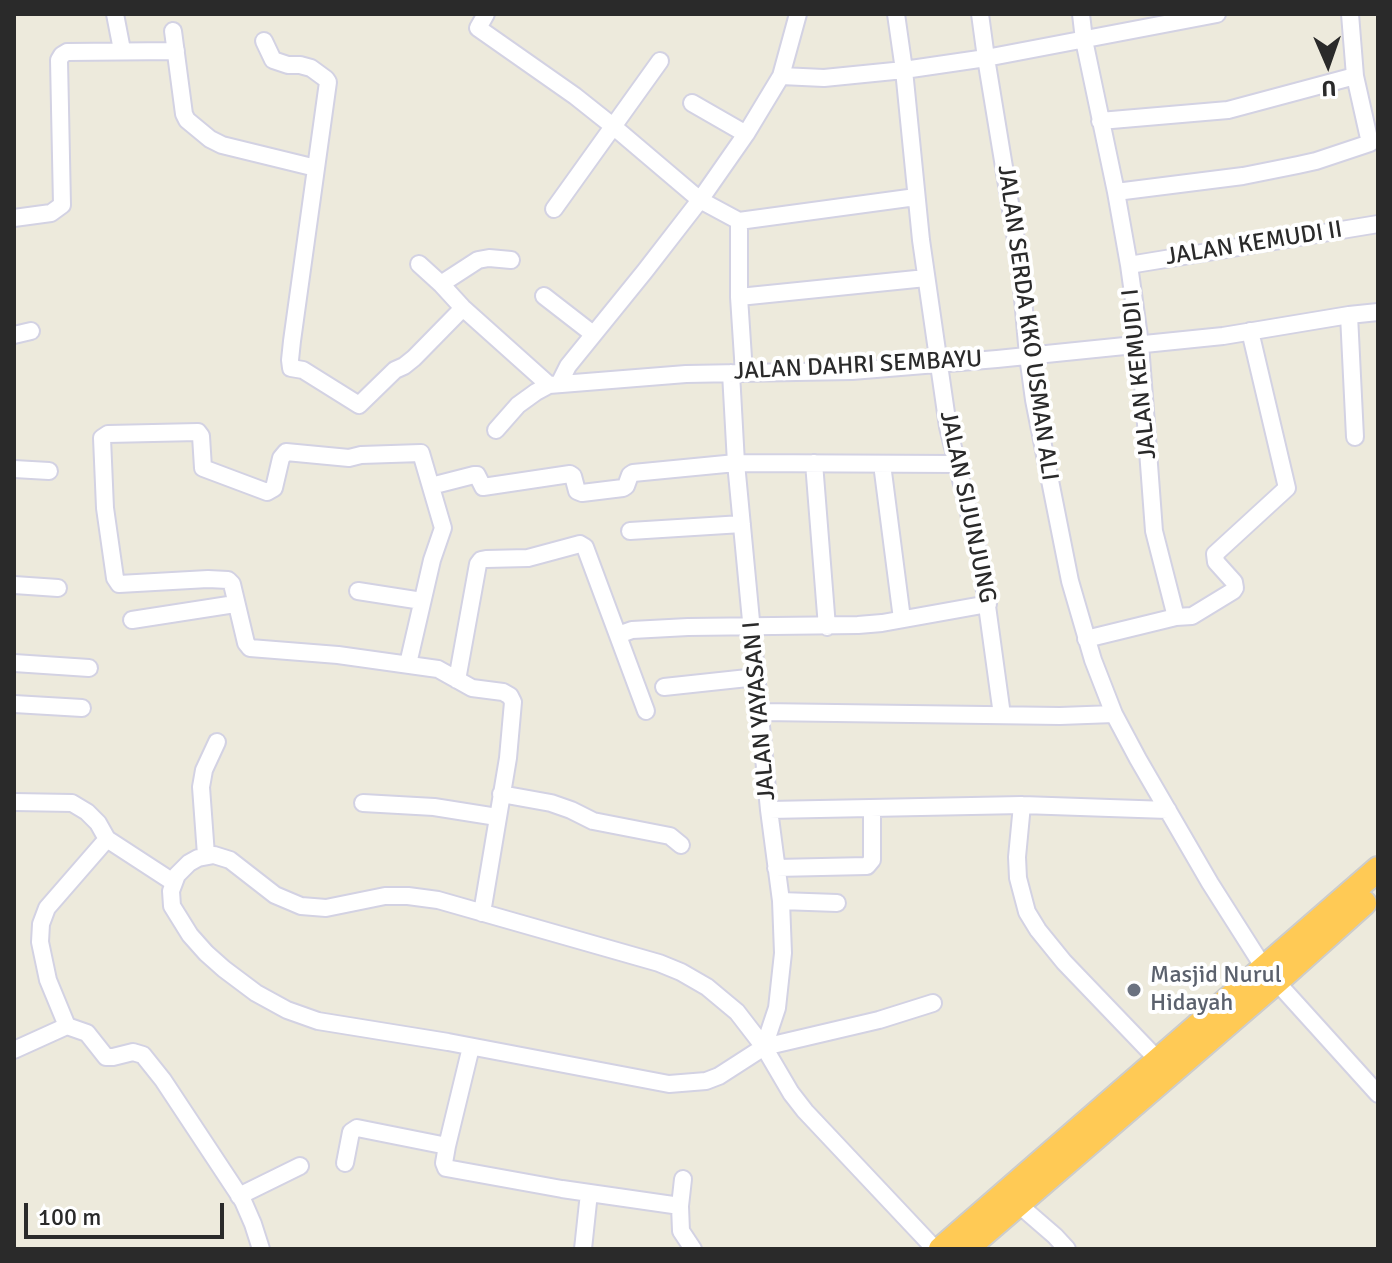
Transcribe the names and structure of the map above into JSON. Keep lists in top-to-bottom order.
{
  "streets": {
    "street": [
      "JALAN KEMUDI II",
      "JALAN SERDA KKO USMAN ALI",
      "JALAN DAHRI SEMBAYU",
      "JALAN KEMUDI I",
      "JALAN SIJUNJUNG",
      "JALAN YAYASAN I"
    ]
  },
  "crossings": [
    ["JALAN KEMUDI II", "JALAN KEMUDI I"],
    ["JALAN SERDA KKO USMAN ALI", "JALAN DAHRI SEMBAYU"],
    ["JALAN DAHRI SEMBAYU", "JALAN KEMUDI I"],
    ["JALAN DAHRI SEMBAYU", "JALAN SIJUNJUNG"],
    ["JALAN DAHRI SEMBAYU", "JALAN YAYASAN I"]
  ],
  "places": ["Masjid Nurul Hidayah"],
  "scale_bar": "100 m",
  "north": "bottom"
}
